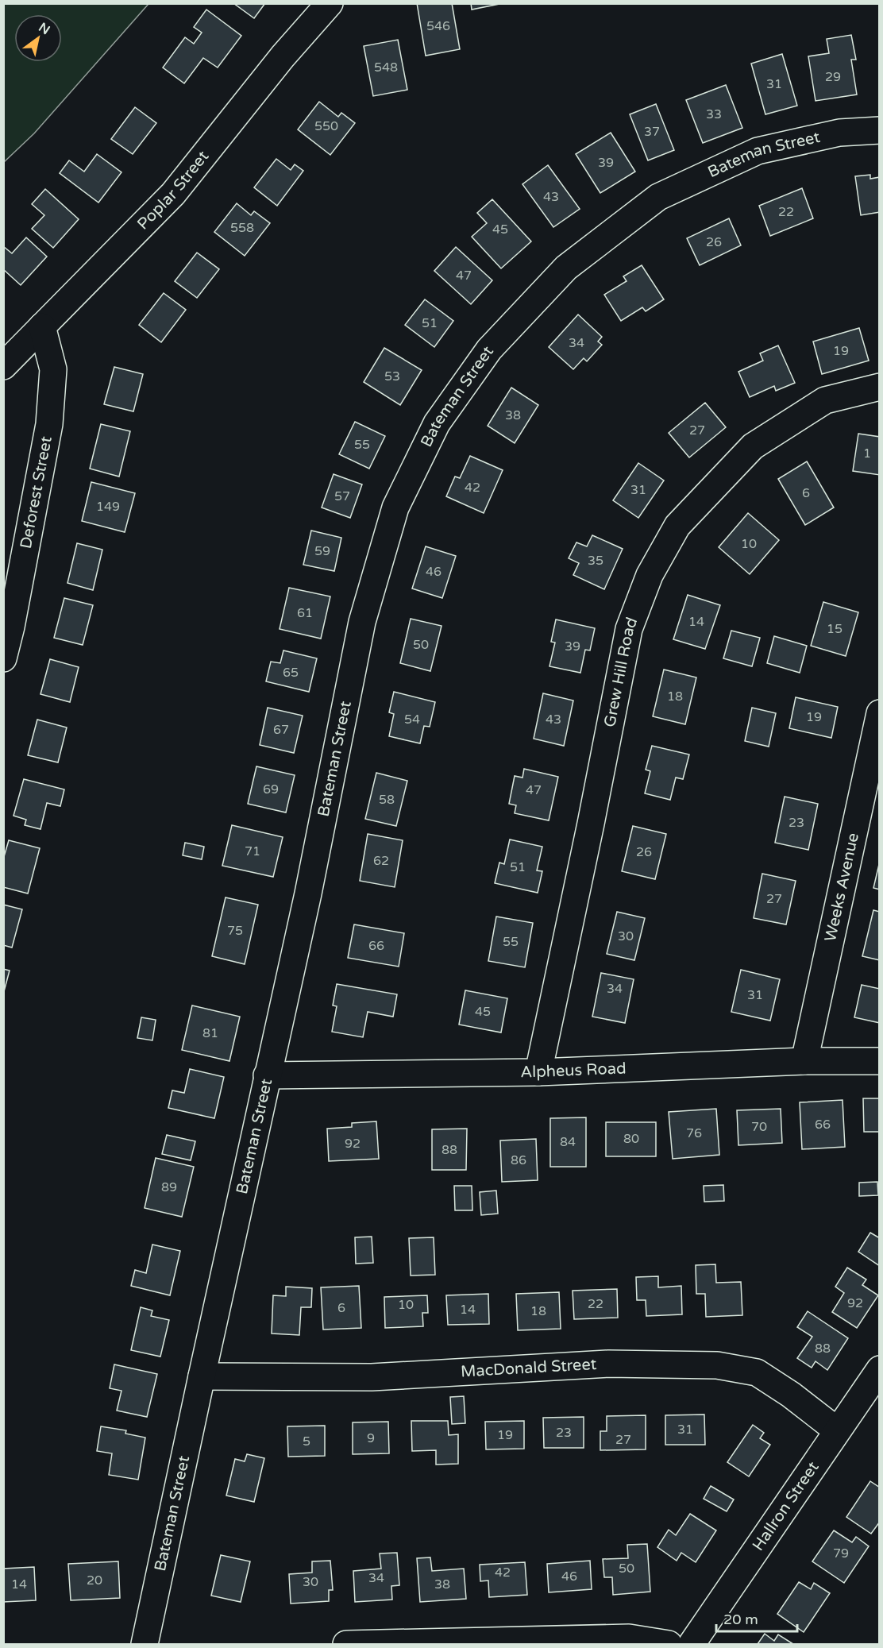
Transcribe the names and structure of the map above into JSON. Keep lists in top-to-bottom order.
{
  "streets": {
    "street": [
      "Bateman Street",
      "Poplar Street",
      "Deforest Street",
      "Grew Hill Road",
      "Weeks Avenue",
      "Alpheus Road",
      "MacDonald Street",
      "Hallron Street"
    ]
  },
  "crossings": [
    ["Bateman Street", "Alpheus Road"],
    ["Bateman Street", "MacDonald Street"],
    ["Poplar Street", "Deforest Street"],
    ["Grew Hill Road", "Alpheus Road"],
    ["Weeks Avenue", "Alpheus Road"],
    ["MacDonald Street", "Hallron Street"]
  ],
  "house_numbers": [
    "546",
    "548",
    "29",
    "31",
    "33",
    "550",
    "37",
    "39",
    "43",
    "22",
    "558",
    "45",
    "26",
    "47",
    "51",
    "34",
    "19",
    "53",
    "38",
    "27",
    "55",
    "1",
    "42",
    "31",
    "6",
    "57",
    "149",
    "10",
    "59",
    "35",
    "46",
    "61",
    "14",
    "15",
    "50",
    "39",
    "65",
    "18",
    "19",
    "54",
    "43",
    "67",
    "69",
    "47",
    "58",
    "23",
    "71",
    "26",
    "62",
    "51",
    "27",
    "75",
    "30",
    "55",
    "66",
    "34",
    "31",
    "45",
    "81",
    "66",
    "70",
    "76",
    "80",
    "84",
    "92",
    "88",
    "86",
    "89",
    "92",
    "22",
    "10",
    "6",
    "14",
    "18",
    "88",
    "31",
    "23",
    "19",
    "9",
    "27",
    "5",
    "79",
    "50",
    "42",
    "46",
    "34",
    "20",
    "30",
    "14",
    "38"
  ],
  "scale_bar": "20 m",
  "north": "top right"
}
